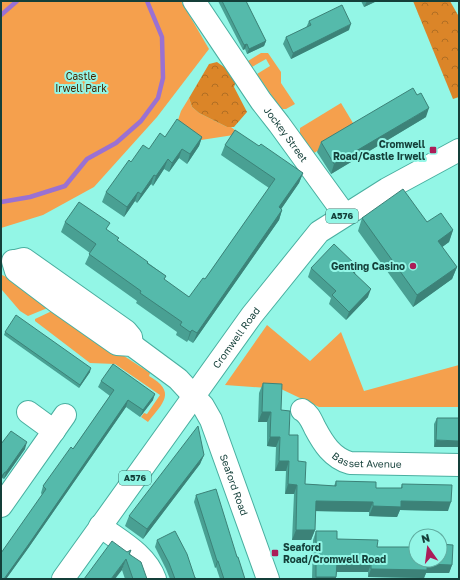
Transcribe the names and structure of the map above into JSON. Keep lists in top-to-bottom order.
{
  "streets": {
    "main road": [
      "Jockey Street",
      "A576",
      "Cromwell Road",
      "Basset Avenue",
      "Seaford Road"
    ]
  },
  "crossings": [
    ["Jockey Street", "Cromwell Road"],
    ["Cromwell Road", "Seaford Road"]
  ],
  "parks": ["Castle Irwell Park"],
  "places": {
    "transit": ["Cromwell Road/Castle Irwell", "Seaford Road/Cromwell Road"],
    "other": ["Genting Casino"]
  },
  "north": "top"
}
